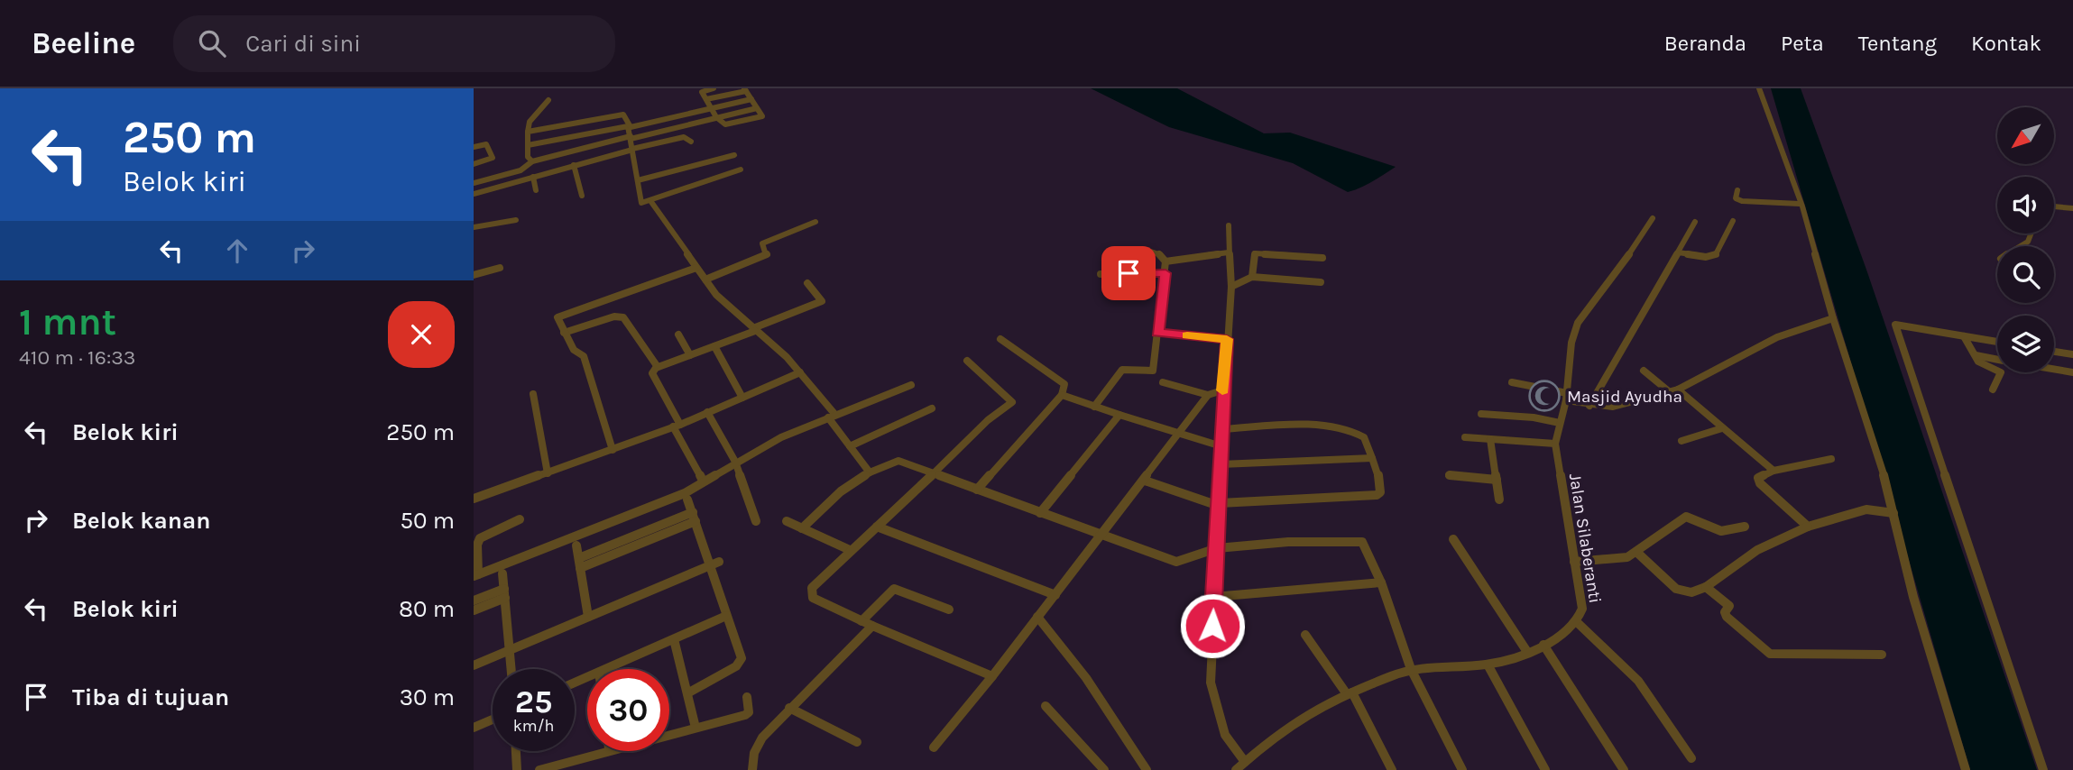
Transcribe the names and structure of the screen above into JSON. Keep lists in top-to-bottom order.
{
  "streets": {
    "street": ["Jalan Silaberanti"]
  },
  "places": {
    "mosque": ["Masjid Ayudha"]
  },
  "north": "bottom left",
  "page": {
    "header": "Beeline",
    "search": "Cari di sini",
    "nav": [
      "Beranda",
      "Peta",
      "Tentang",
      "Kontak"
    ],
    "turn": ["250 m", "Belok kiri"],
    "heading": ["1 mnt", "410 m · 16:33"],
    "list": [
      {
        "name": "Belok kiri",
        "value": "250 m"
      },
      {
        "name": "Belok kanan",
        "value": "50 m"
      },
      {
        "name": "Belok kiri",
        "value": "80 m"
      },
      {
        "name": "Tiba di tujuan",
        "value": "30 m"
      }
    ],
    "speed": "25 km/h",
    "limit": "30"
  }
}
